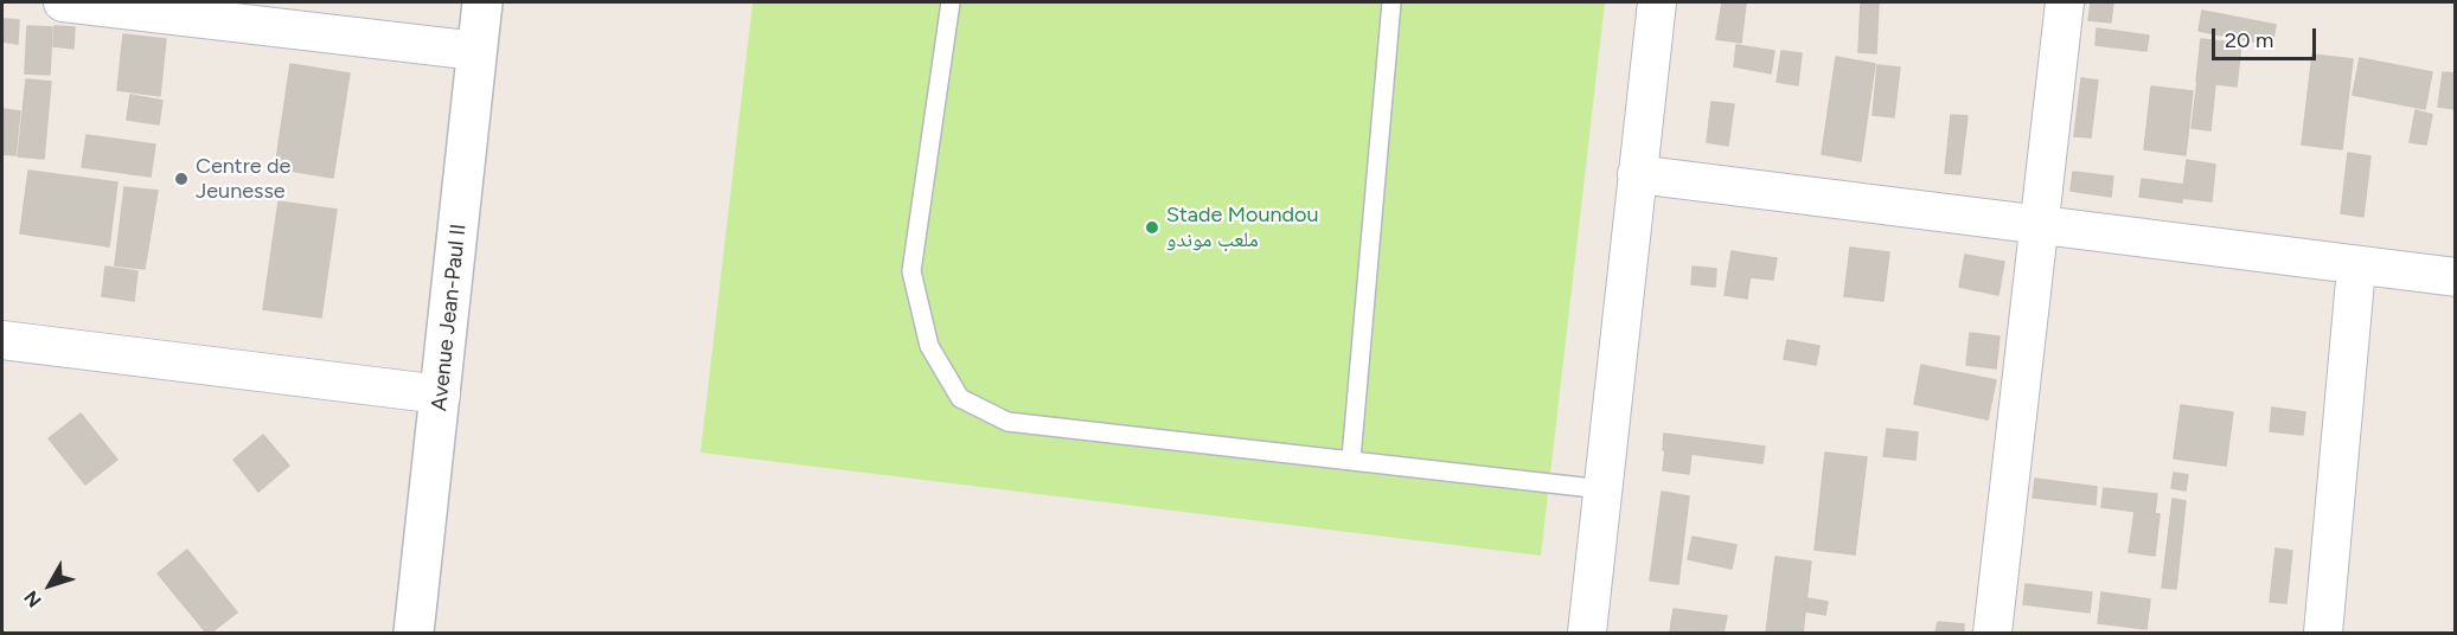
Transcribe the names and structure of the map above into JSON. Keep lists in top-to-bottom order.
{
  "streets": {
    "street": ["Avenue Jean-Paul II"]
  },
  "places": ["Centre de Jeunesse", "Stade Moundou ملعب موندو"],
  "scale_bar": "20 m",
  "north": "bottom left"
}
